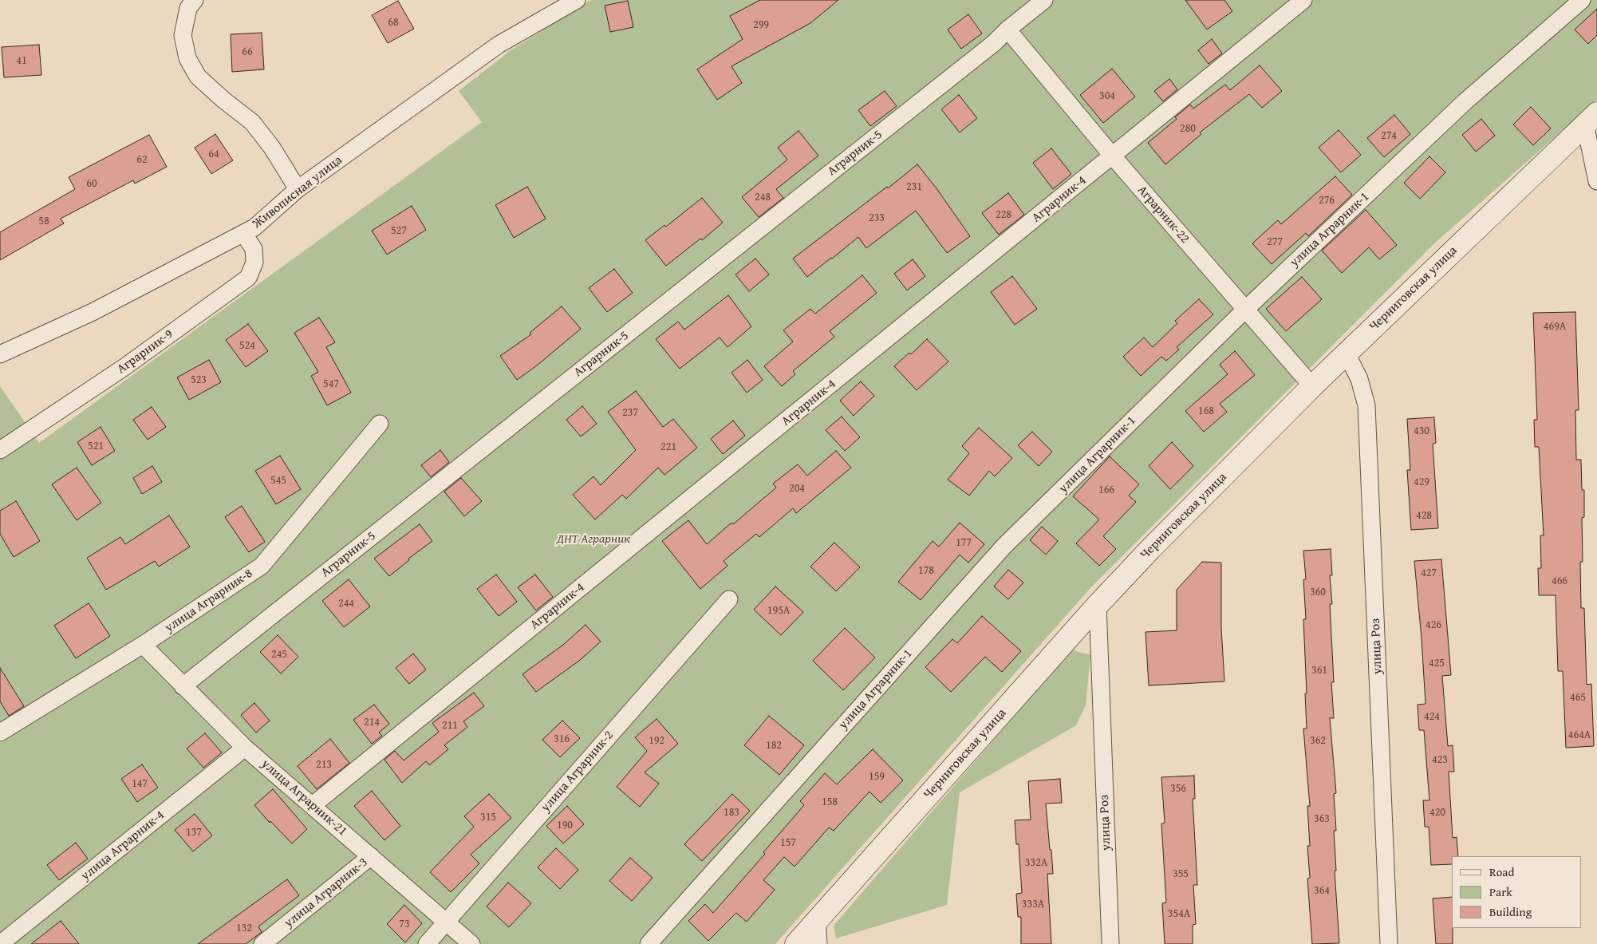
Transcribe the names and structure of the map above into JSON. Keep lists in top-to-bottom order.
{
  "streets": {
    "street": [
      "Аграрник-5",
      "Живописная улица",
      "Аграрник-4",
      "Аграрник-22",
      "улица Аграрник-1",
      "Черниговская улица",
      "Аграрник-9",
      "улица Аграрник-8",
      "улица Роз",
      "улица Аграрник-2",
      "улица Аграрник-21",
      "улица Аграрник-4",
      "улица Аграрник-3"
    ]
  },
  "crossings": [
    ["Аграрник-5", "Аграрник-22"],
    ["Аграрник-5", "улица Аграрник-21"],
    ["Живописная улица", "Аграрник-9"],
    ["Аграрник-4", "Аграрник-22"],
    ["Аграрник-4", "улица Аграрник-21"],
    ["Аграрник-22", "улица Аграрник-1"],
    ["Аграрник-22", "Черниговская улица"],
    ["Черниговская улица", "улица Роз"],
    ["улица Аграрник-8", "улица Аграрник-21"],
    ["улица Аграрник-2", "улица Аграрник-21"],
    ["улица Аграрник-21", "улица Аграрник-4"],
    ["улица Аграрник-21", "улица Аграрник-3"]
  ],
  "parks": ["ДНТ Аграрник"],
  "house_numbers": [
    "68",
    "299",
    "66",
    "41",
    "304",
    "280",
    "274",
    "64",
    "62",
    "60",
    "231",
    "248",
    "276",
    "228",
    "233",
    "58",
    "527",
    "277",
    "469А",
    "524",
    "523",
    "547",
    "168",
    "237",
    "430",
    "521",
    "221",
    "545",
    "429",
    "204",
    "166",
    "428",
    "177",
    "178",
    "427",
    "466",
    "360",
    "244",
    "195А",
    "426",
    "245",
    "425",
    "361",
    "465",
    "424",
    "214",
    "211",
    "464А",
    "316",
    "192",
    "362",
    "182",
    "423",
    "213",
    "159",
    "147",
    "356",
    "158",
    "183",
    "420",
    "315",
    "363",
    "190",
    "137",
    "157",
    "332А",
    "355",
    "364",
    "333А",
    "354А",
    "73",
    "132"
  ],
  "legend": ["Road", "Park", "Building"]
}
